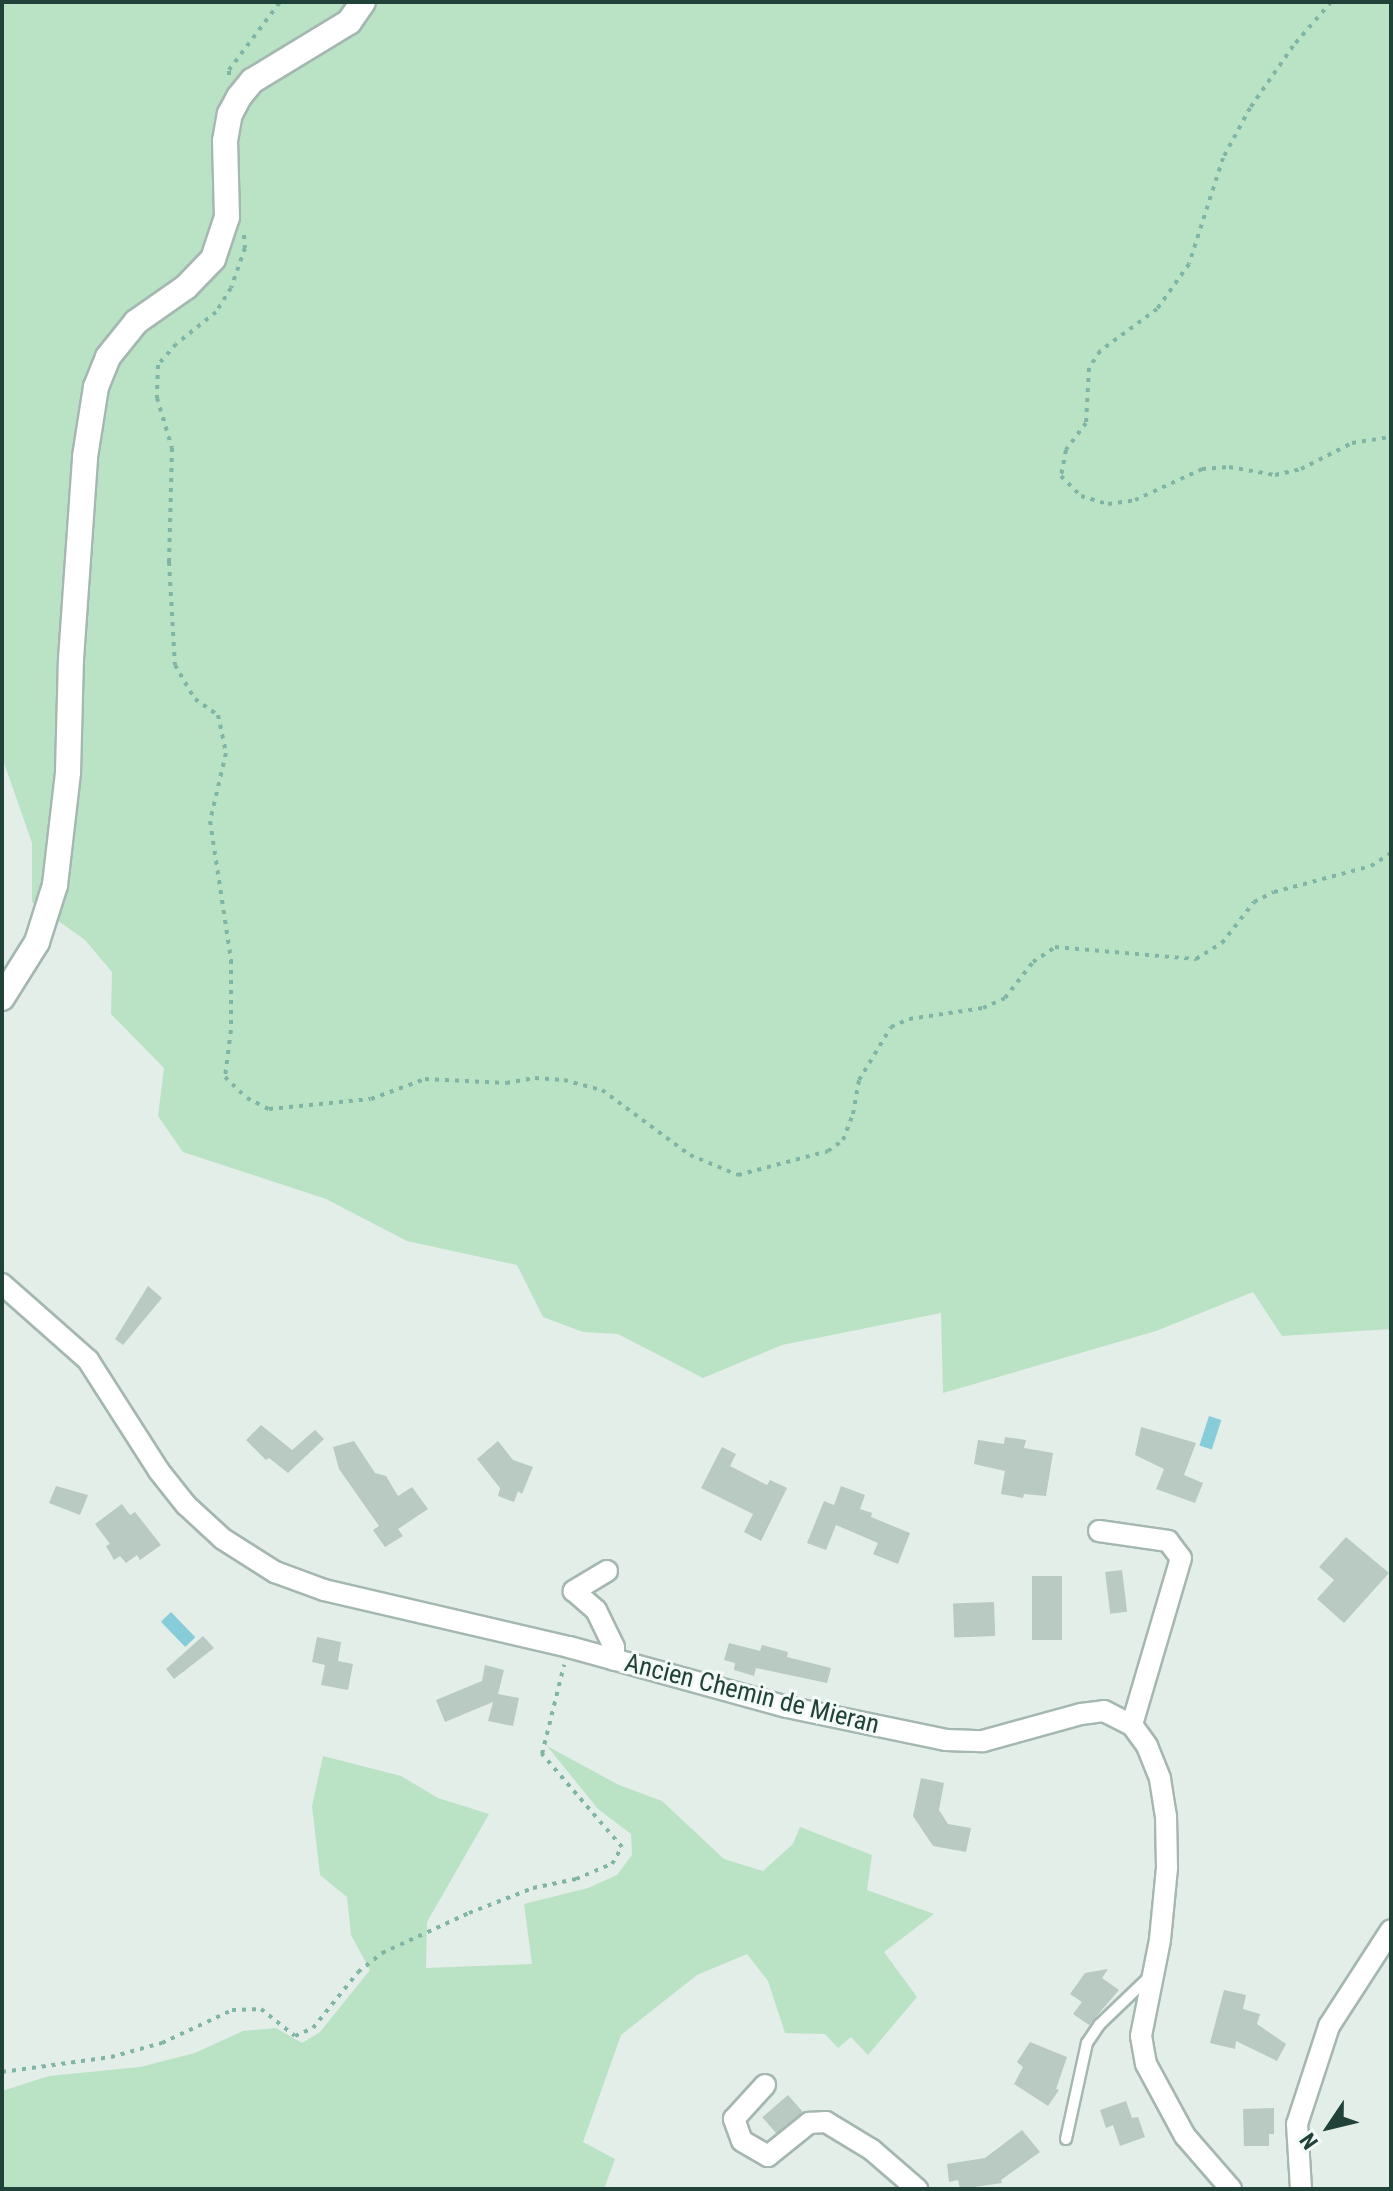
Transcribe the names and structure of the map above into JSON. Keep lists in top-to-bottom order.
{
  "streets": {
    "street": ["Ancien Chemin de Mieran"]
  },
  "north": "bottom left"
}
